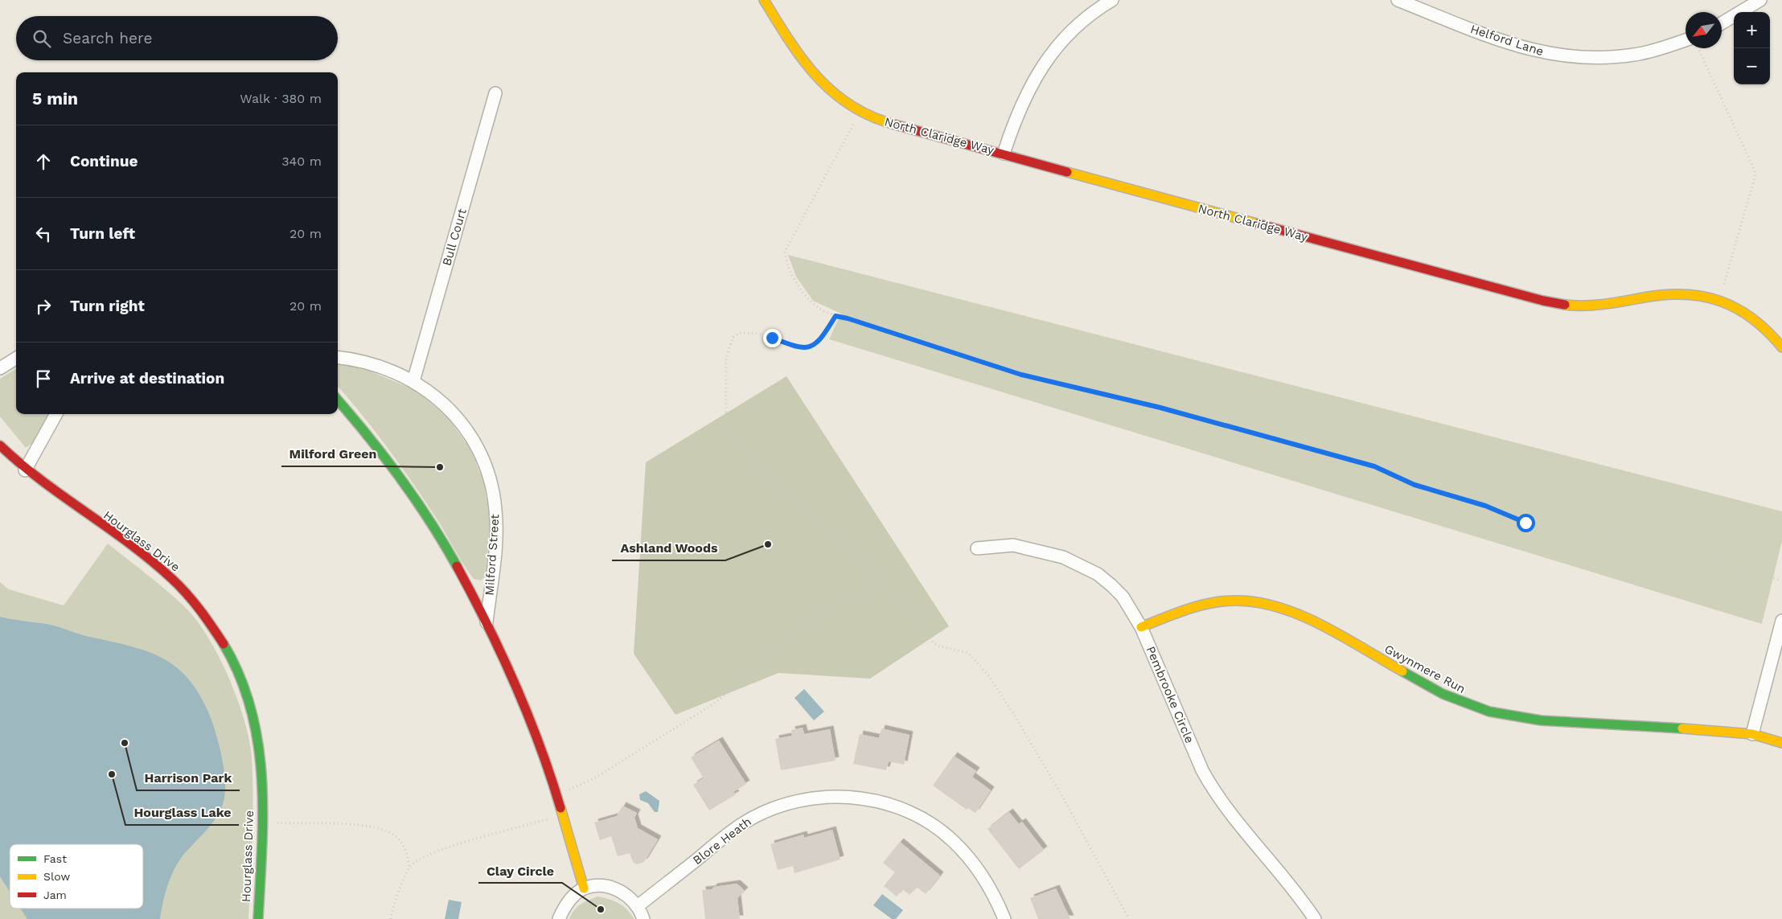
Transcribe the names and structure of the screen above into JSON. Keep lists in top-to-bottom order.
{
  "streets": {
    "street": [
      "Helford Lane",
      "North Claridge Way",
      "Bull Court",
      "Hourglass Drive",
      "Milford Street",
      "Gwynmere Run",
      "Pembrooke Circle",
      "Blore Heath"
    ]
  },
  "crossings": [
    ["Bull Court", "Milford Street"],
    ["Gwynmere Run", "Pembrooke Circle"]
  ],
  "places": [
    "Milford Green",
    "Ashland Woods",
    "Harrison Park",
    "Hourglass Lake",
    "Clay Circle"
  ],
  "legend": ["Fast", "Slow", "Jam"],
  "north": "bottom left",
  "page": {
    "map_buttons": ["+", "−"],
    "search": "Search here",
    "heading": ["5 min", "Walk · 380 m"],
    "list": [
      ["Continue", "340 m"],
      ["Turn left", "20 m"],
      ["Turn right", "20 m"],
      "Arrive at destination"
    ]
  }
}
